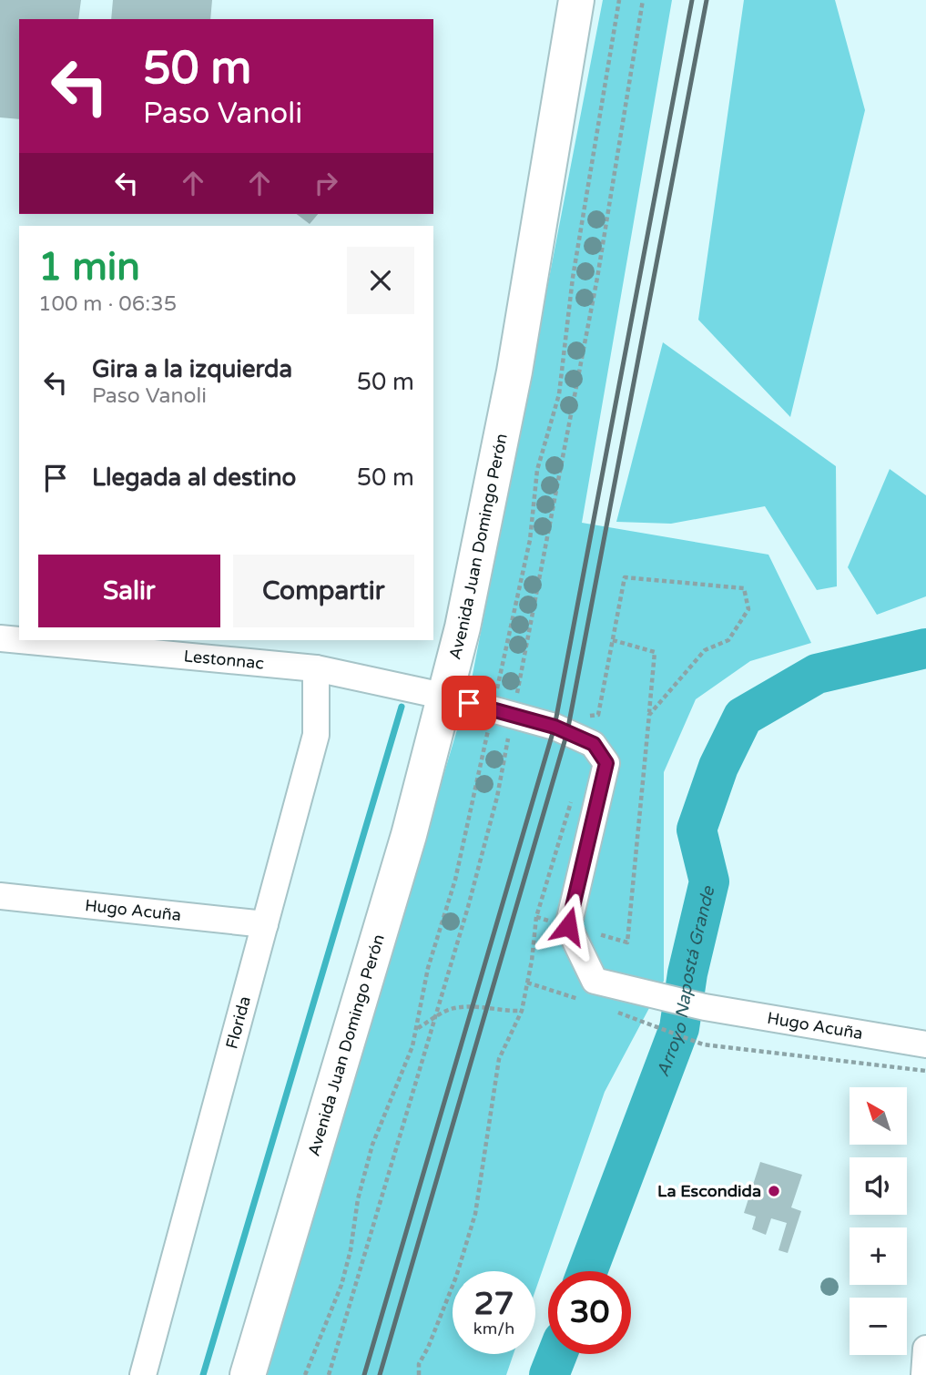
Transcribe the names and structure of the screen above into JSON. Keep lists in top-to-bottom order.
{
  "streets": {
    "main road": ["Avenida Juan Domingo Perón"],
    "street": ["Lestonnac", "Hugo Acuña", "Florida"]
  },
  "crossings": [
    ["Avenida Juan Domingo Perón", "Lestonnac"],
    ["Lestonnac", "Florida"],
    ["Hugo Acuña", "Florida"]
  ],
  "water": ["Arroyo Napostá Grande"],
  "places": ["La Escondida"],
  "north": "top left",
  "page": {
    "turn": ["50 m", "Paso Vanoli"],
    "heading": ["1 min", "100 m · 06:35"],
    "list": [
      {
        "name": "Gira a la izquierda",
        "note": "Paso Vanoli",
        "value": "50 m"
      },
      {
        "name": "Llegada al destino",
        "value": "50 m"
      }
    ],
    "buttons": ["Salir", "Compartir"],
    "map_buttons": ["+", "−"],
    "speed": "27 km/h",
    "limit": "30"
  }
}
